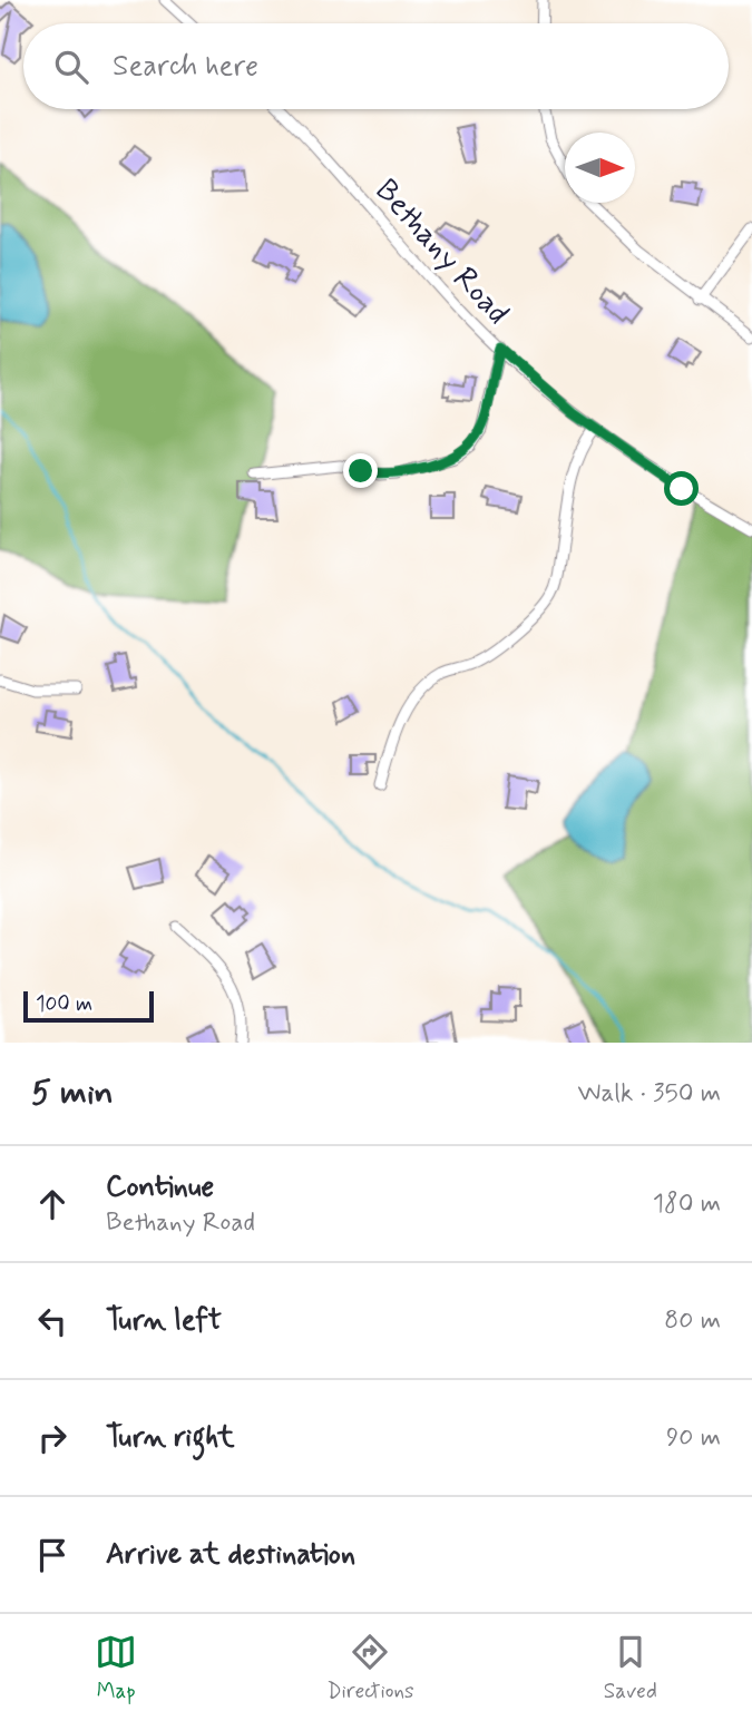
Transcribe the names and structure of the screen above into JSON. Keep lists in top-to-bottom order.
{
  "streets": {
    "street": ["Bethany Road"]
  },
  "scale_bar": "100 m",
  "north": "right",
  "page": {
    "search": "Search here",
    "scale": "100 m",
    "heading": ["5 min", "Walk · 350 m"],
    "list": [
      ["Continue", "Bethany Road", "180 m"],
      ["Turn left", "80 m"],
      ["Turn right", "90 m"],
      "Arrive at destination"
    ],
    "nav": ["Map", "Directions", "Saved"]
  }
}
